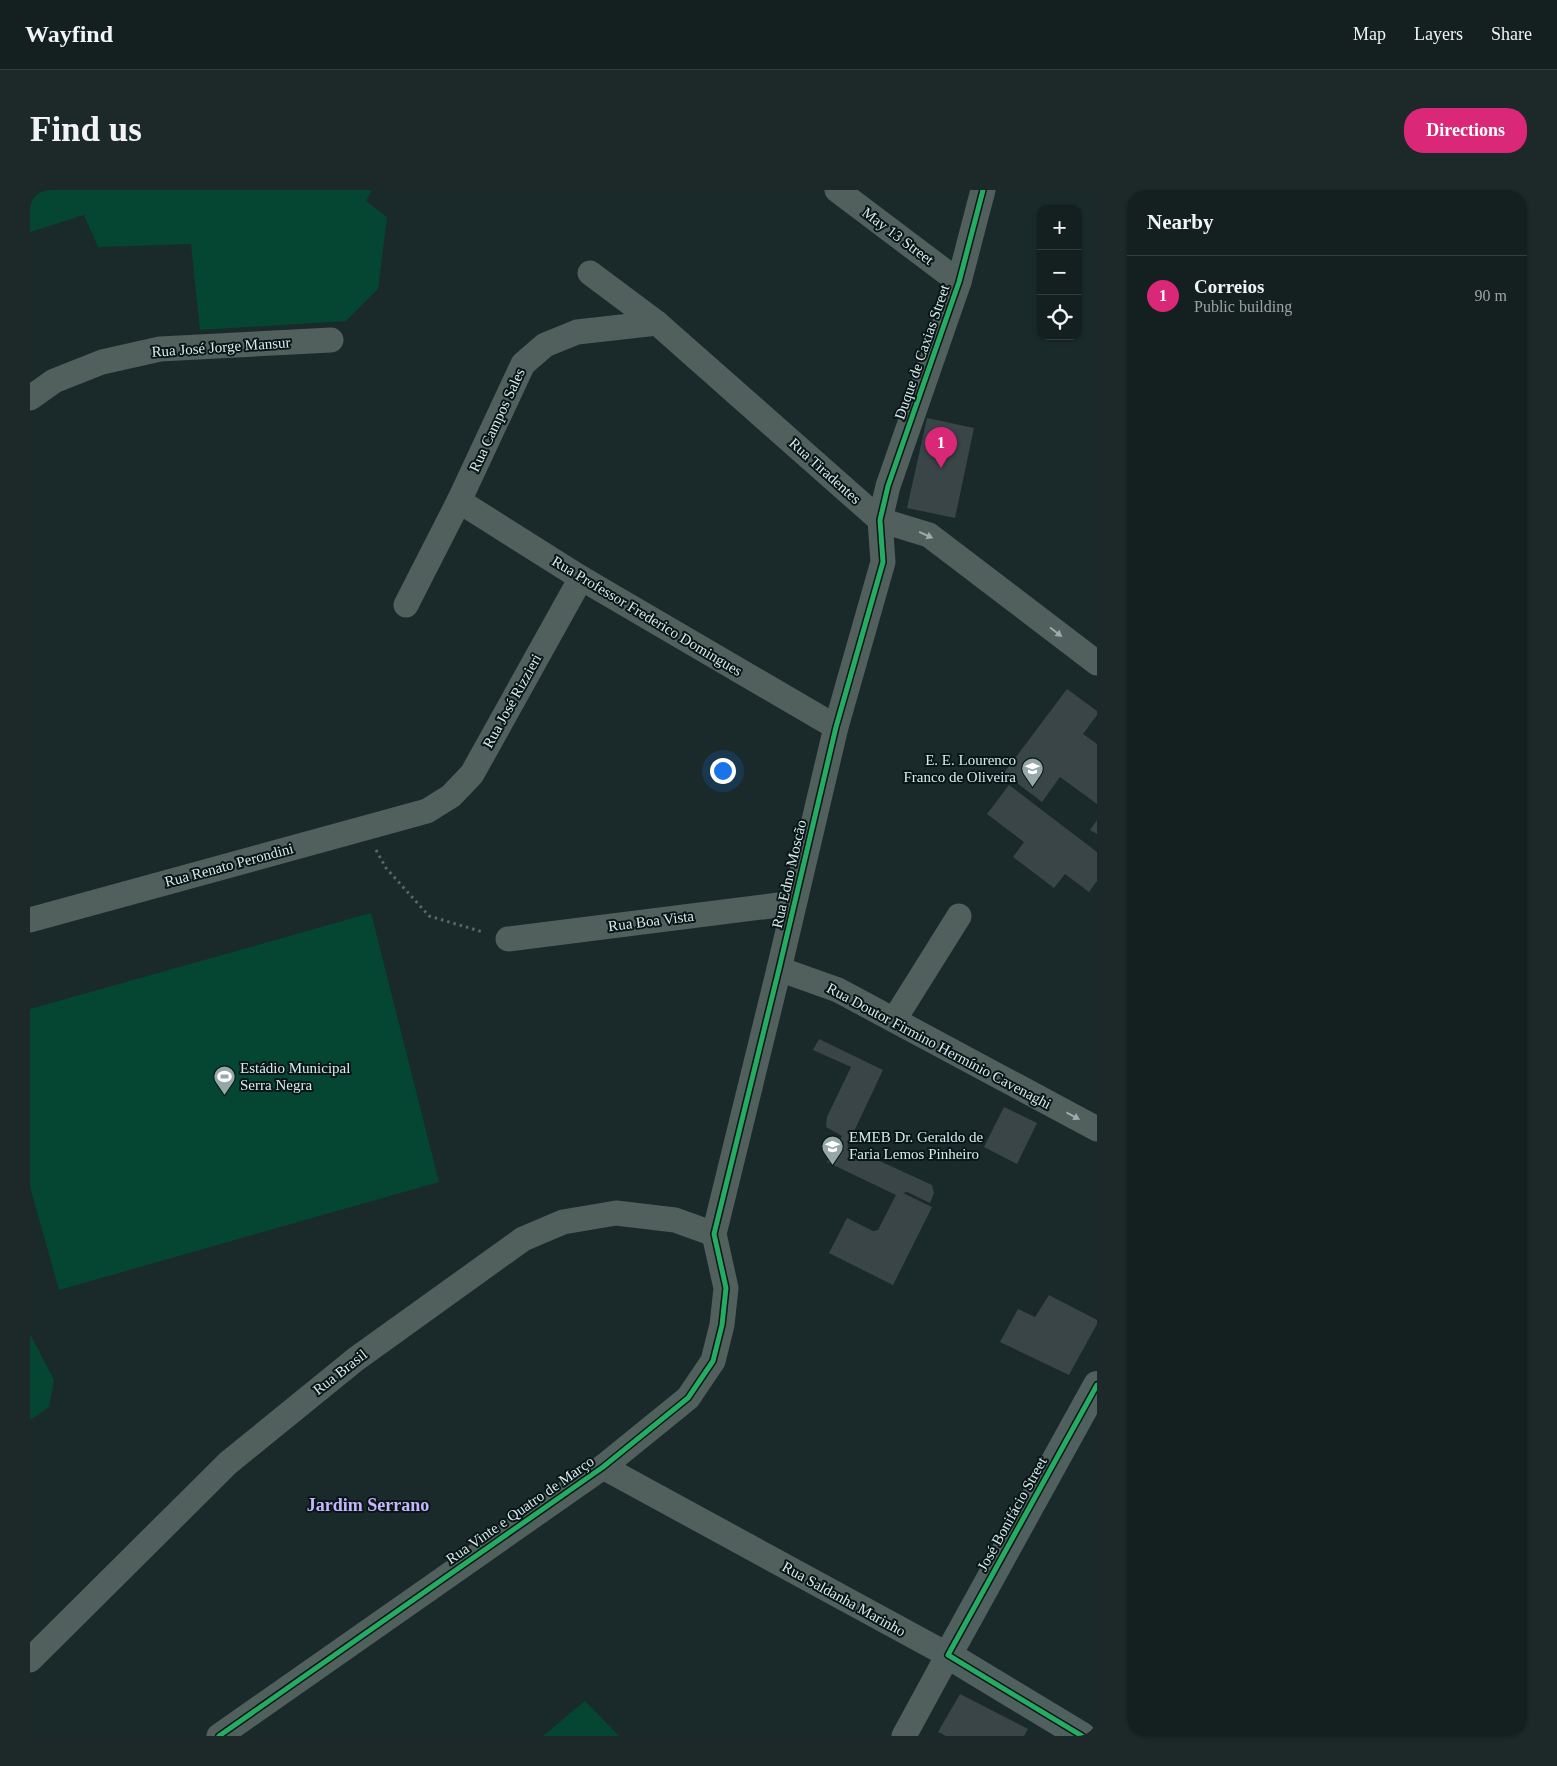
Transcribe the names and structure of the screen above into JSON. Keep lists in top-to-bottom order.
{
  "streets": {
    "main road": ["José Bonifácio Street", "Rua Saldanha Marinho"],
    "street": [
      "May 13 Street",
      "Rua José Jorge Mansur",
      "Duque de Caxias Street",
      "Rua Campos Sales",
      "Rua Tiradentes",
      "Rua Professor Frederico Domingues",
      "Rua José Rizzieri",
      "Rua Renato Perondini",
      "Rua Edno Moscão",
      "Rua Boa Vista",
      "Rua Doutor Firmino Hermínio Cavenaghi",
      "Rua Brasil",
      "Rua Vinte e Quatro de Março"
    ]
  },
  "crossings": [
    ["May 13 Street", "Duque de Caxias Street"],
    ["Duque de Caxias Street", "Rua Tiradentes"],
    ["Duque de Caxias Street", "Rua Edno Moscão"],
    ["Rua Campos Sales", "Rua Tiradentes"],
    ["Rua Campos Sales", "Rua Professor Frederico Domingues"],
    ["Rua Tiradentes", "Rua Edno Moscão"],
    ["Rua Professor Frederico Domingues", "Rua José Rizzieri"],
    ["Rua Professor Frederico Domingues", "Rua Edno Moscão"],
    ["Rua José Rizzieri", "Rua Renato Perondini"],
    ["Rua Edno Moscão", "Rua Boa Vista"],
    ["Rua Edno Moscão", "Rua Doutor Firmino Hermínio Cavenaghi"],
    ["Rua Edno Moscão", "Rua Brasil"],
    ["Rua Edno Moscão", "Rua Vinte e Quatro de Março"],
    ["Rua Brasil", "Rua Vinte e Quatro de Março"],
    ["Rua Vinte e Quatro de Março", "Rua Saldanha Marinho"],
    ["José Bonifácio Street", "Rua Saldanha Marinho"]
  ],
  "one_way": ["Rua Tiradentes", "Rua Doutor Firmino Hermínio Cavenaghi"],
  "districts": ["Jardim Serrano"],
  "places": {
    "school or university": ["E. E. Lourenco Franco de Oliveira", "EMEB Dr. Geraldo de Faria Lemos Pinheiro"],
    "sports": ["Estádio Municipal Serra Negra"]
  },
  "page": {
    "header": "Wayfind",
    "nav": ["Map", "Layers", "Share"],
    "buttons": "Directions",
    "title": "Find us",
    "heading": "Nearby",
    "map_buttons": ["+", "−"],
    "list": [
      {
        "mark": "1",
        "name": "Correios",
        "note": "Public building",
        "value": "90 m"
      }
    ],
    "pins": "1"
  }
}
